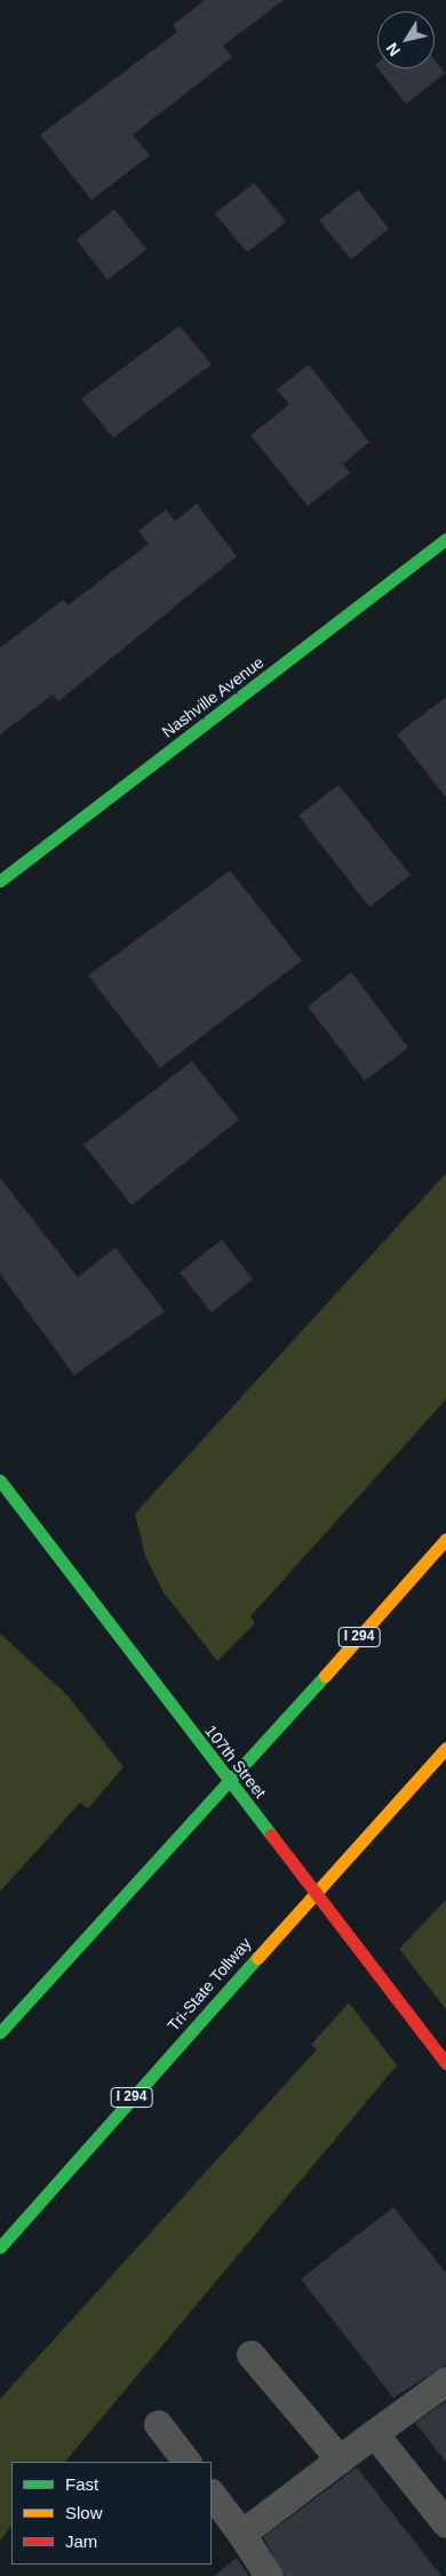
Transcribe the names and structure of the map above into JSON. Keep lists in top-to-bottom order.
{
  "streets": {
    "main road": [
      "Nashville Avenue",
      "I 294",
      "107th Street",
      "Tri-State Tollway"
    ]
  },
  "legend": ["Fast", "Slow", "Jam"],
  "north": "bottom left"
}
